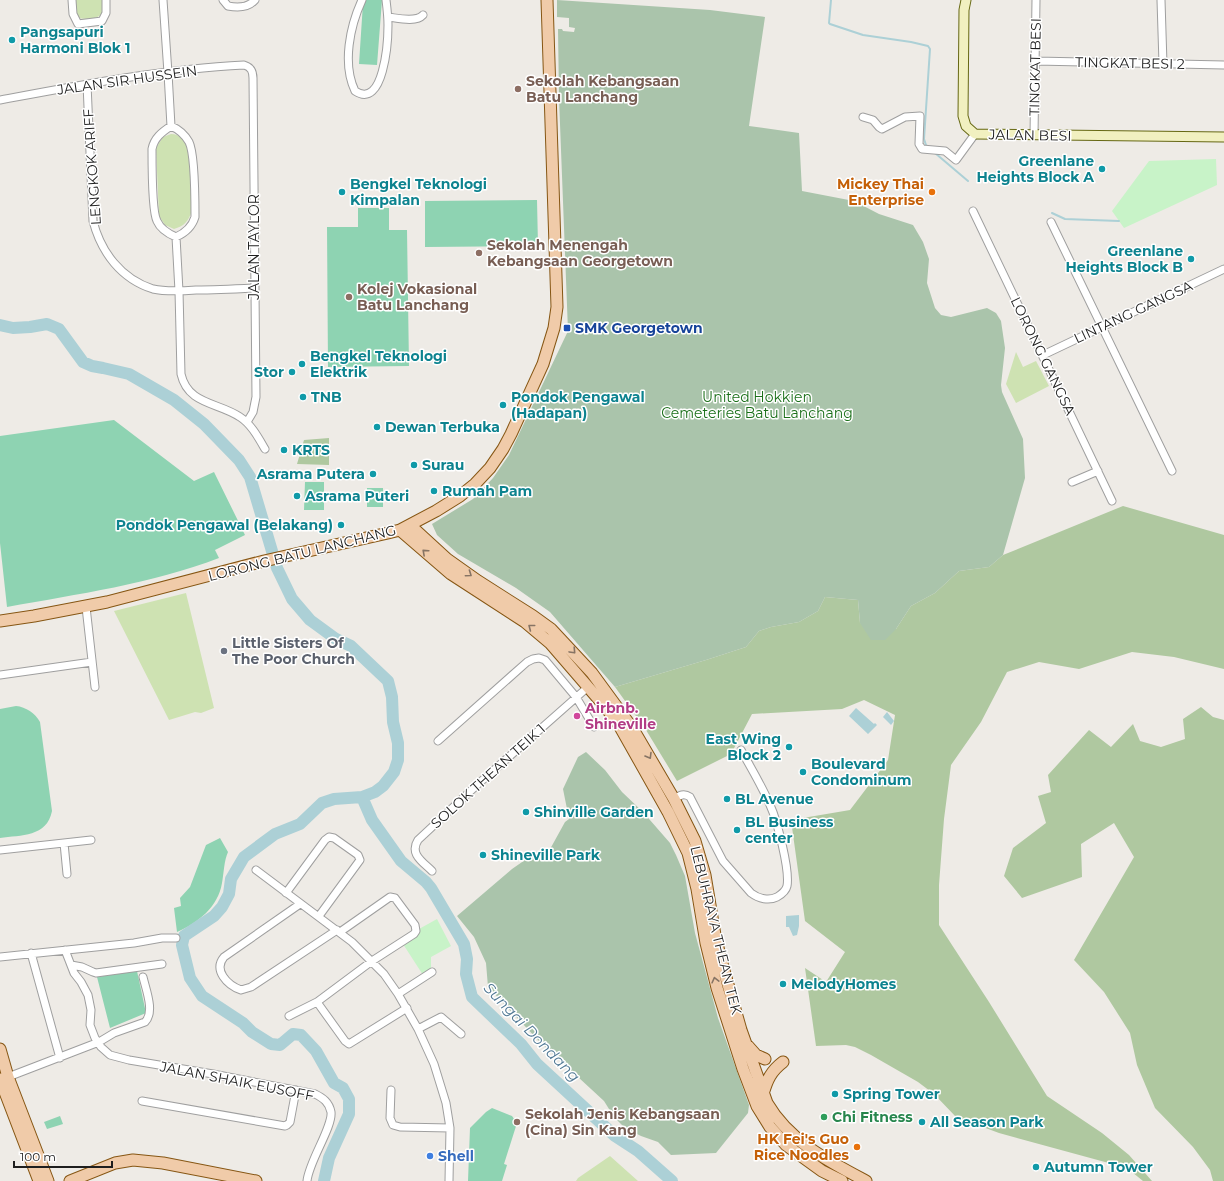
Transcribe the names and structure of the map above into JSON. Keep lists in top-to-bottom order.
{
  "streets": {
    "main road": ["LORONG BATU LANCHANG", "LEBUHRAYA THEAN TEK"],
    "street": [
      "TINGKAT BESI 2",
      "TINGKAT BESI",
      "JALAN SIR HUSSEIN",
      "JALAN BESI",
      "LENGKOK ARIFF",
      "JALAN TAYLOR",
      "LINTANG GANGSA",
      "LORONG GANGSA",
      "SOLOK THEAN TEIK 1",
      "JALAN SHAIK EUSOFF"
    ]
  },
  "crossings": [
    ["TINGKAT BESI 2", "TINGKAT BESI"],
    ["TINGKAT BESI", "JALAN BESI"],
    ["JALAN SIR HUSSEIN", "LENGKOK ARIFF"],
    ["JALAN SIR HUSSEIN", "JALAN TAYLOR"],
    ["LENGKOK ARIFF", "JALAN TAYLOR"],
    ["LINTANG GANGSA", "LORONG GANGSA"],
    ["LORONG BATU LANCHANG", "LEBUHRAYA THEAN TEK"],
    ["SOLOK THEAN TEIK 1", "LEBUHRAYA THEAN TEK"]
  ],
  "water": ["Sungai Dondang"],
  "parks": ["United Hokkien Cemeteries Batu Lanchang"],
  "places": {
    "other": [
      "Pangsapuri Harmoni Blok 1",
      "Sekolah Kebangsaan Batu Lanchang",
      "Greenlane Heights Block A",
      "Bengkel Teknologi Kimpalan",
      "Mickey Thai Enterprise",
      "Sekolah Menengah Kebangsaan Georgetown",
      "Greenlane Heights Block B",
      "Kolej Vokasional Batu Lanchang",
      "Bengkel Teknologi Elektrik",
      "Stor",
      "TNB",
      "Pondok Pengawal (Hadapan)",
      "Dewan Terbuka",
      "KRTS",
      "Surau",
      "Asrama Putera",
      "Rumah Pam",
      "Asrama Puteri",
      "Pondok Pengawal (Belakang)",
      "Little Sisters Of The Poor Church",
      "Airbnb. Shineville",
      "East Wing Block 2",
      "Boulevard Condominum",
      "BL Avenue",
      "Shinville Garden",
      "BL Business center",
      "Shineville Park",
      "MelodyHomes",
      "Spring Tower",
      "Chi Fitness",
      "Sekolah Jenis Kebangsaan (Cina) Sin Kang",
      "All Season Park",
      "HK Fei's Guo Rice Noodles",
      "Shell",
      "Autumn Tower"
    ],
    "transit": ["SMK Georgetown"]
  },
  "scale_bar": "100 m"
}
